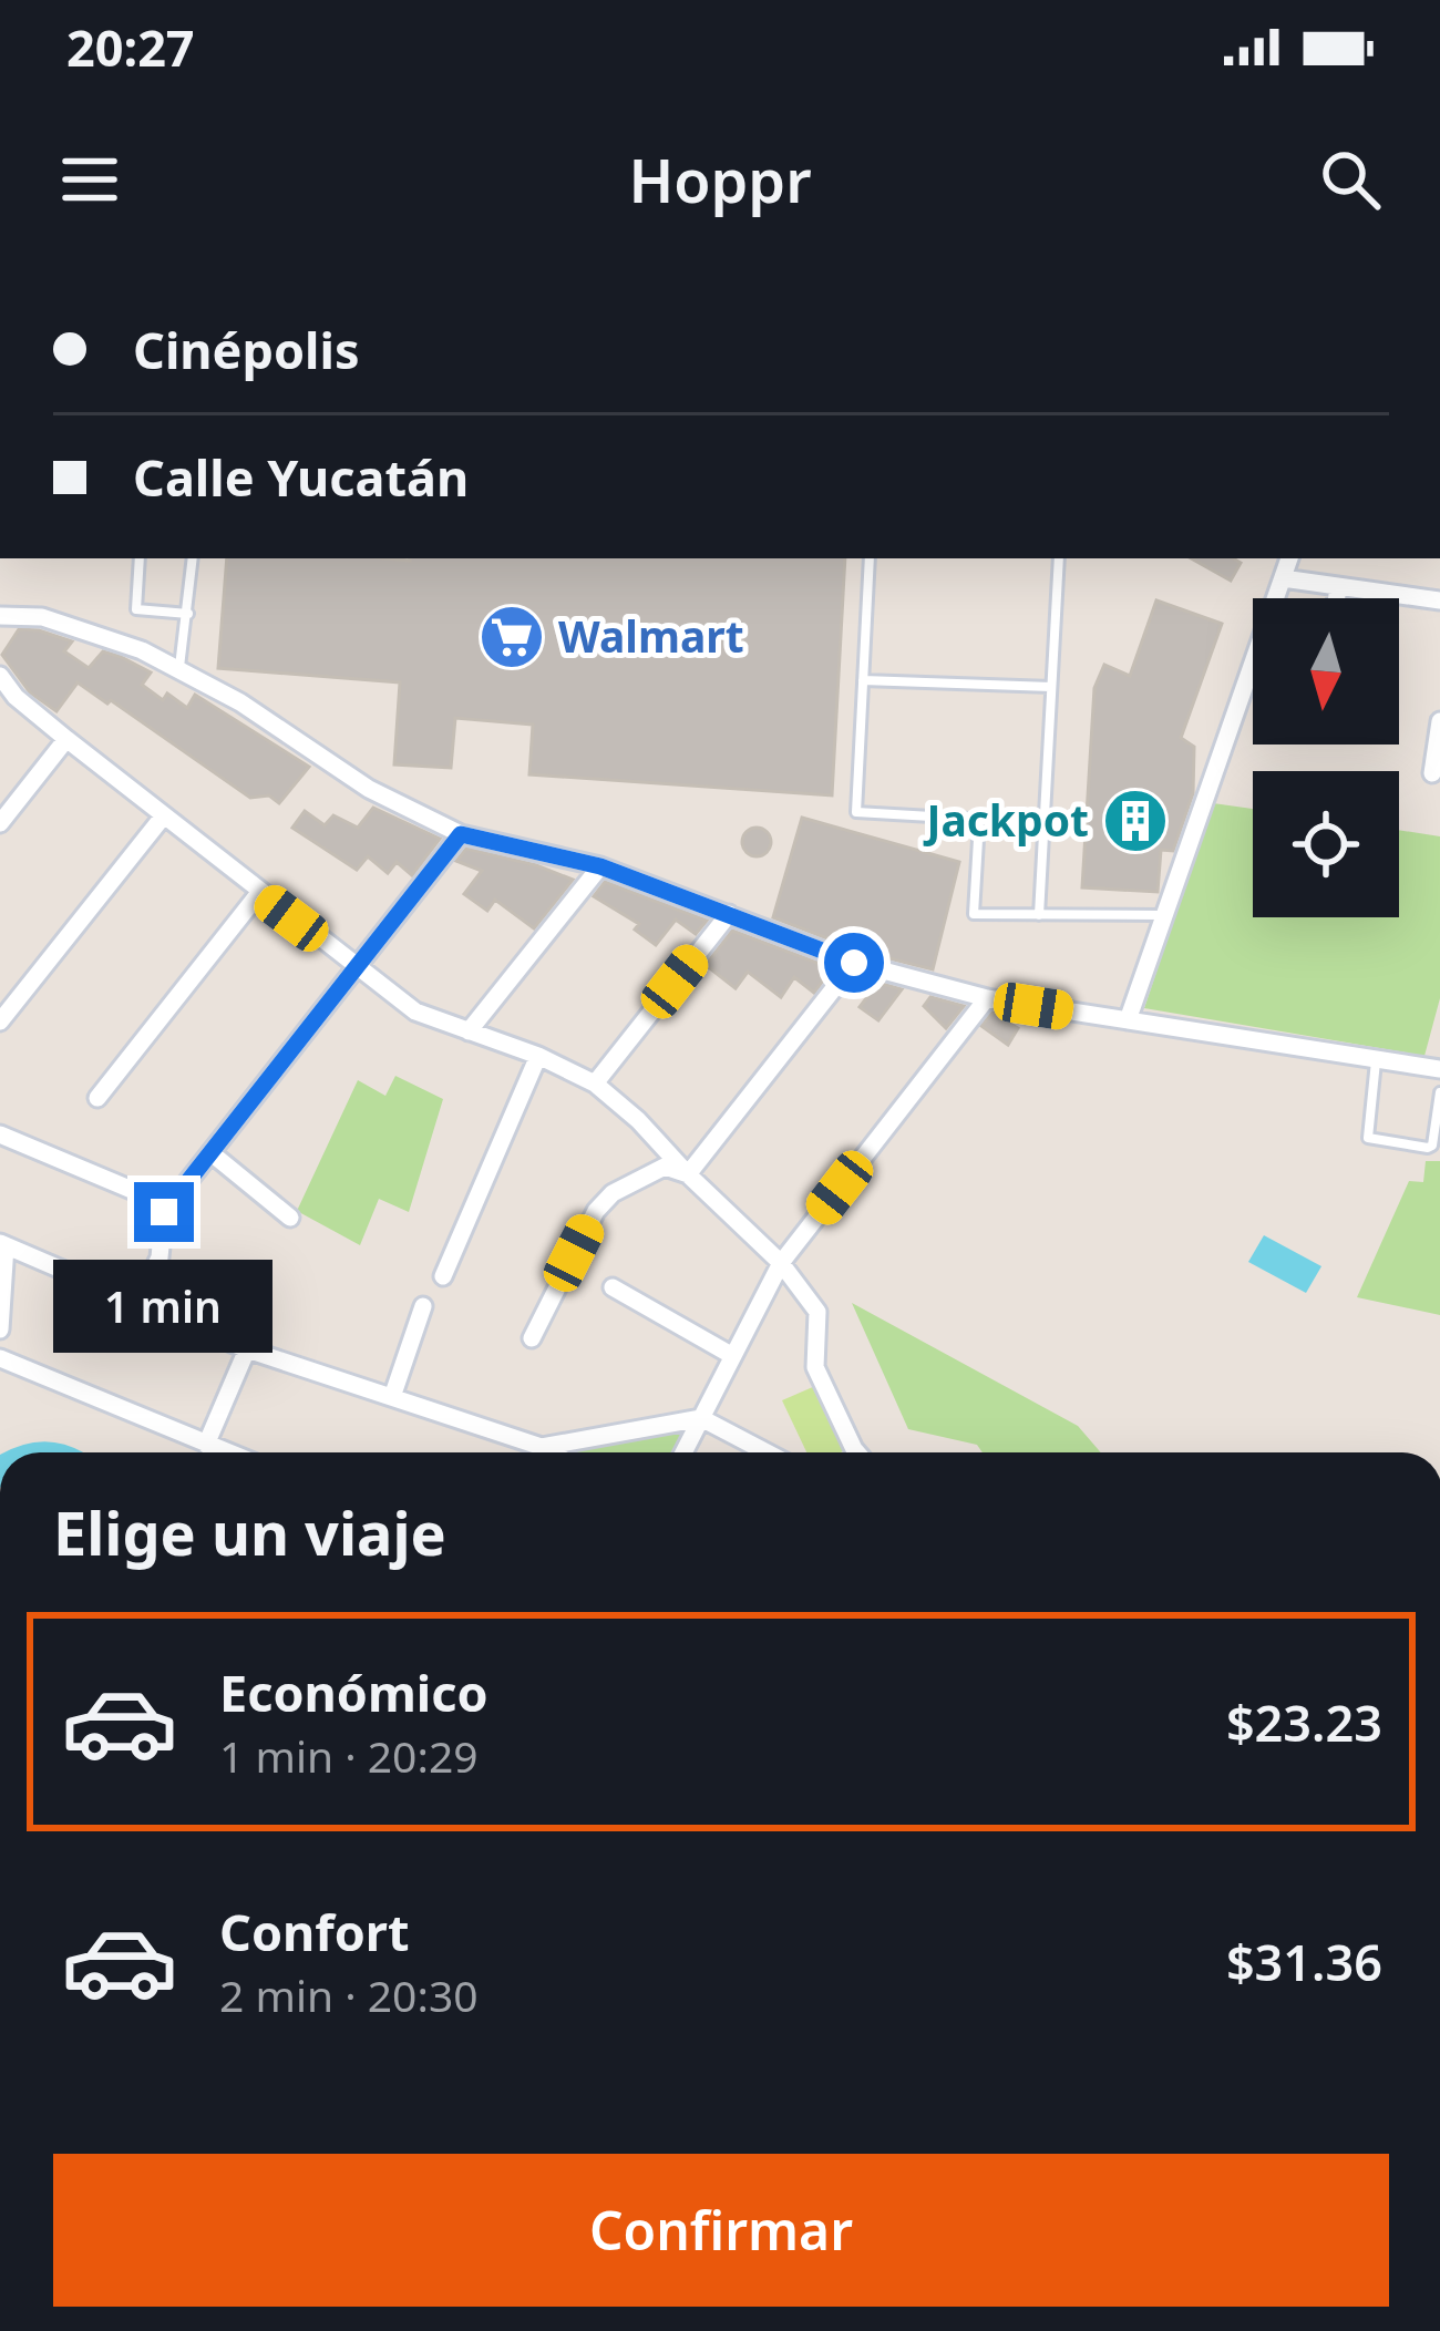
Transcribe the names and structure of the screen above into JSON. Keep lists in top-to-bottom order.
{
  "places": {
    "supermarket": ["Walmart"],
    "building": ["Jackpot"]
  },
  "north": "bottom",
  "page": {
    "status": "20:27",
    "header": "Hoppr",
    "banner": ["Cinépolis", "Calle Yucatán"],
    "bubble": "1 min",
    "heading": "Elige un viaje",
    "list": [
      {
        "name": "Económico",
        "note": "1 min · 20:29",
        "value": "$23.23"
      },
      {
        "name": "Confort",
        "note": "2 min · 20:30",
        "value": "$31.36"
      }
    ],
    "buttons": "Confirmar"
  }
}
